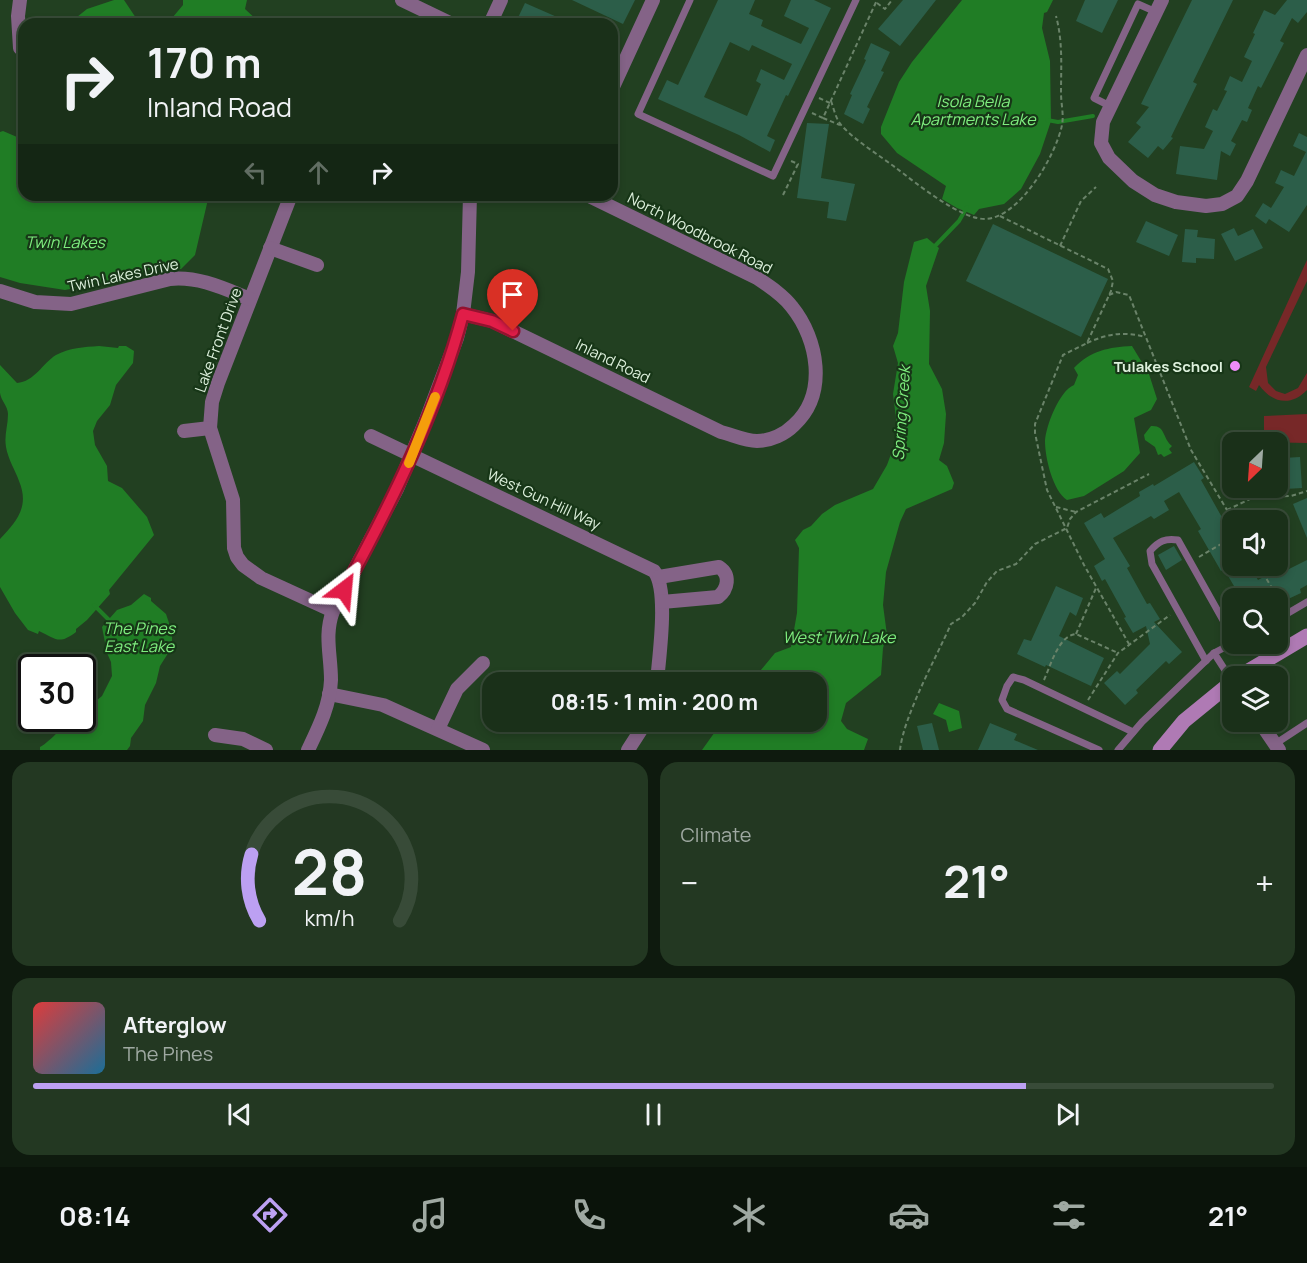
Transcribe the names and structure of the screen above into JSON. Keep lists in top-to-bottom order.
{
  "streets": {
    "street": [
      "North Woodbrook Road",
      "Twin Lakes Drive",
      "Lake Front Drive",
      "Inland Road",
      "West Gun Hill Way"
    ]
  },
  "crossings": [
    ["North Woodbrook Road", "Inland Road"],
    ["Twin Lakes Drive", "Lake Front Drive"]
  ],
  "water": [
    "Isola Bella Apartments Lake",
    "Twin Lakes",
    "Spring Creek",
    "The Pines East Lake",
    "West Twin Lake"
  ],
  "places": ["Tulakes School"],
  "north": "bottom left",
  "page": {
    "turn": ["170 m", "Inland Road"],
    "limit": "30",
    "trip": "08:15 · 1 min · 200 m",
    "tile": "Climate",
    "heat": ["−", "21°", "+"],
    "song": ["Afterglow", "The Pines"],
    "tabs": ["08:14", "21°"],
    "gauge": ["28", "km/h"]
  }
}
